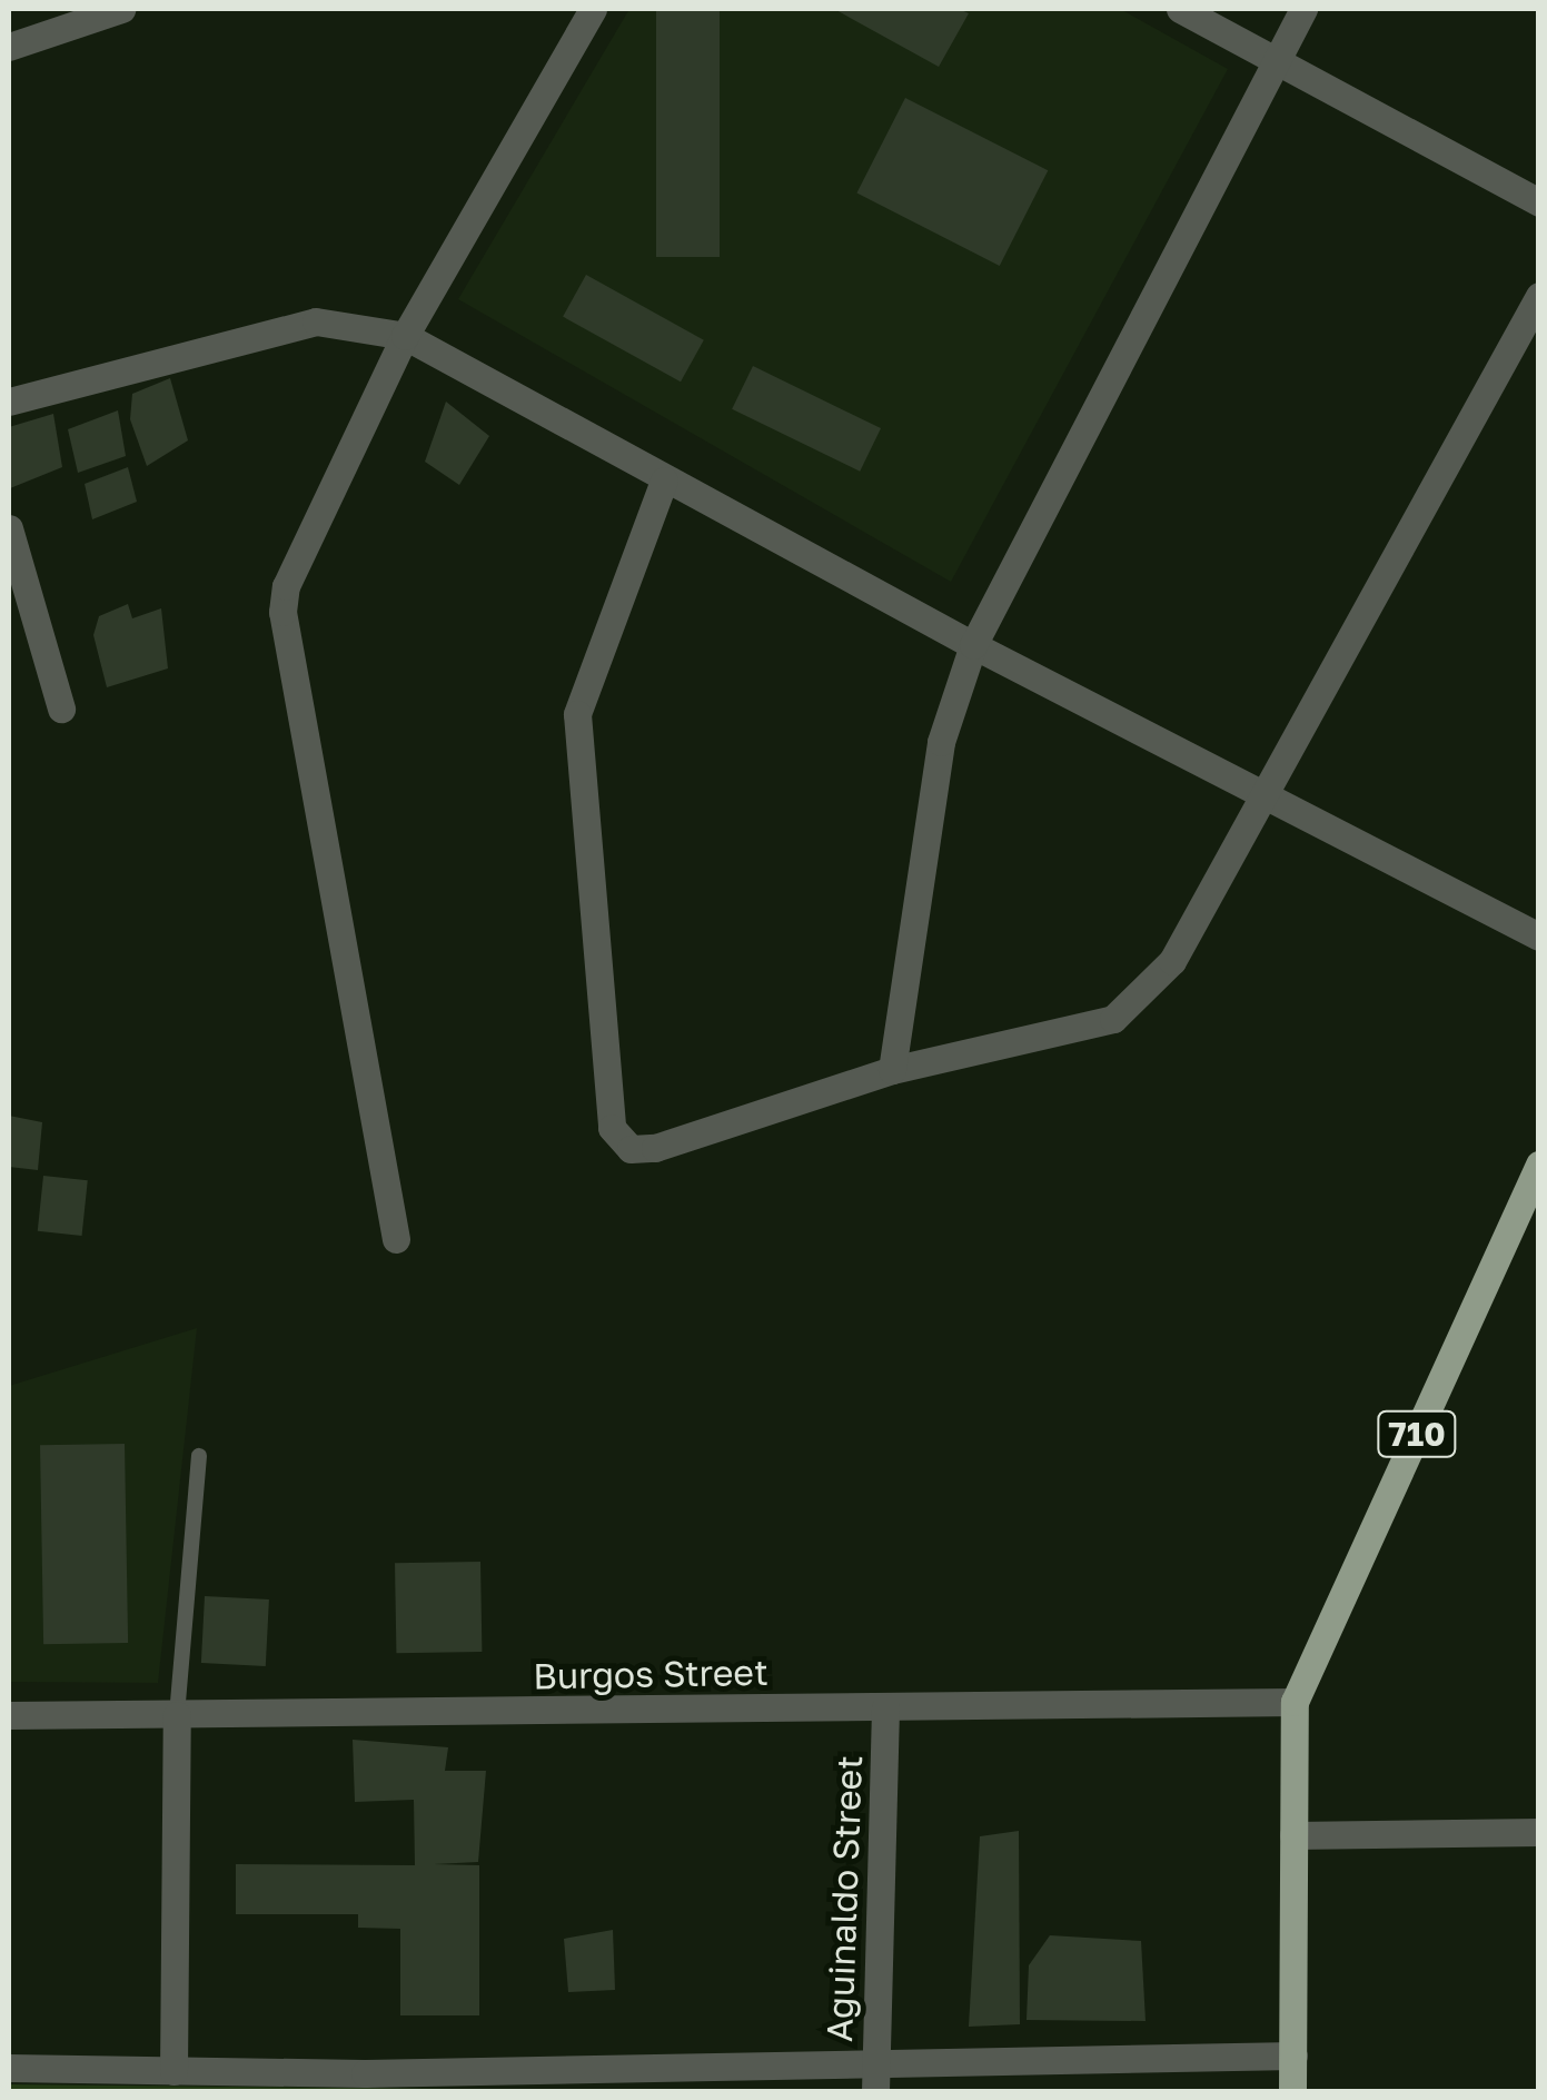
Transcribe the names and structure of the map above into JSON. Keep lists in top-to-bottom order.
{
  "streets": {
    "main road": ["710"],
    "street": ["Burgos Street", "Aguinaldo Street"]
  },
  "crossings": [
    ["710", "Burgos Street"],
    ["Burgos Street", "Aguinaldo Street"]
  ]
}
